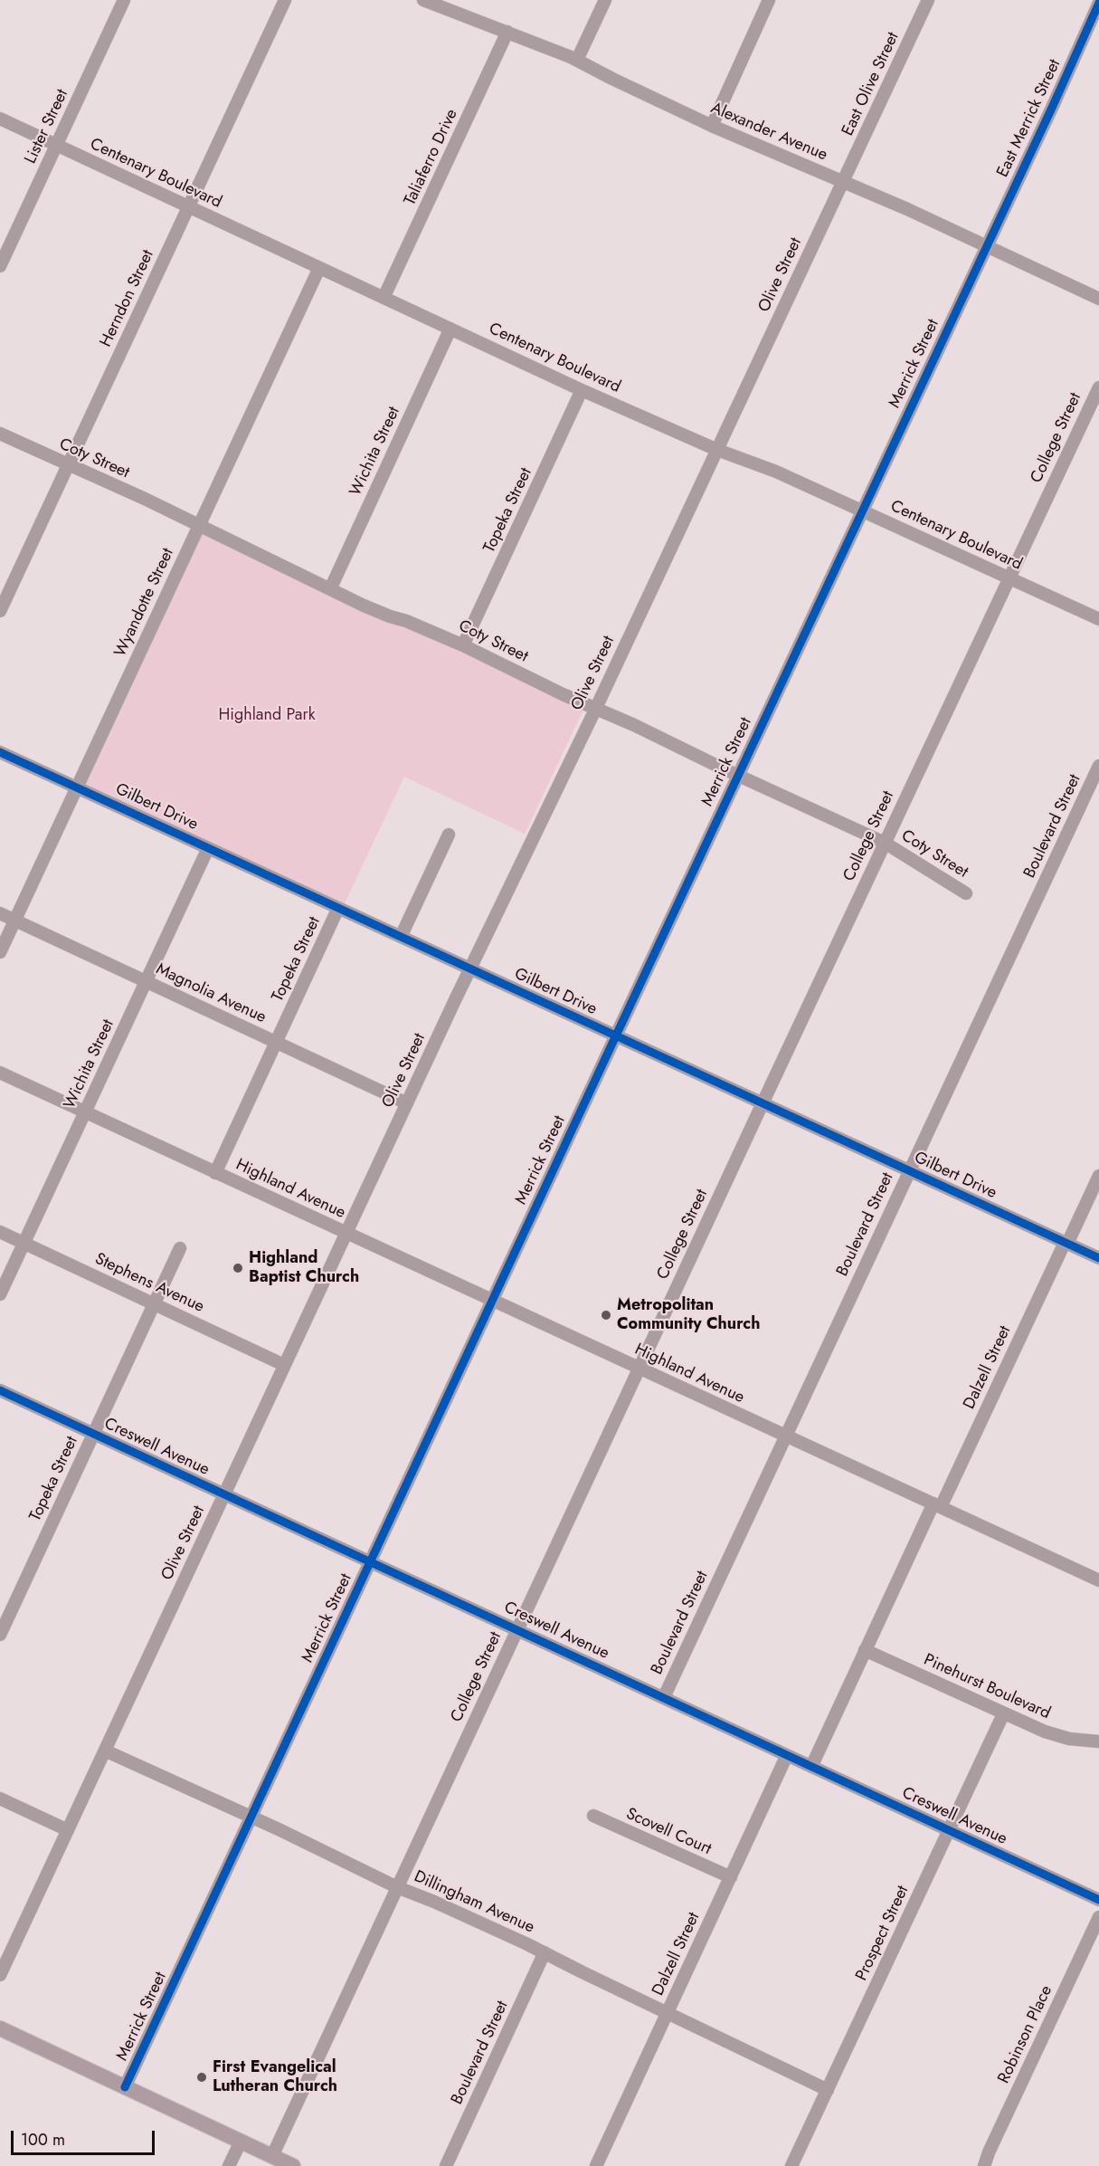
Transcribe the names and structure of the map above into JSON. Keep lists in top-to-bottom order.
{
  "streets": {
    "street": [
      "East Olive Street",
      "East Merrick Street",
      "Lister Street",
      "Alexander Avenue",
      "Taliaferro Drive",
      "Centenary Boulevard",
      "Olive Street",
      "Herndon Street",
      "Merrick Street",
      "College Street",
      "Wichita Street",
      "Coty Street",
      "Topeka Street",
      "Wyandotte Street",
      "Gilbert Drive",
      "Boulevard Street",
      "Magnolia Avenue",
      "Highland Avenue",
      "Stephens Avenue",
      "Dalzell Street",
      "Creswell Avenue",
      "Pinehurst Boulevard",
      "Scovell Court",
      "Dillingham Avenue",
      "Prospect Street",
      "Robinson Place"
    ]
  },
  "crossings": [
    ["East Olive Street", "Alexander Avenue"],
    ["East Olive Street", "Olive Street"],
    ["East Merrick Street", "Alexander Avenue"],
    ["East Merrick Street", "Merrick Street"],
    ["Lister Street", "Centenary Boulevard"],
    ["Alexander Avenue", "Taliaferro Drive"],
    ["Alexander Avenue", "Olive Street"],
    ["Alexander Avenue", "Merrick Street"],
    ["Taliaferro Drive", "Centenary Boulevard"],
    ["Centenary Boulevard", "Olive Street"],
    ["Centenary Boulevard", "Herndon Street"],
    ["Centenary Boulevard", "Merrick Street"],
    ["Centenary Boulevard", "College Street"],
    ["Centenary Boulevard", "Wichita Street"],
    ["Centenary Boulevard", "Topeka Street"],
    ["Centenary Boulevard", "Wyandotte Street"],
    ["Olive Street", "Coty Street"],
    ["Olive Street", "Gilbert Drive"],
    ["Olive Street", "Magnolia Avenue"],
    ["Olive Street", "Highland Avenue"],
    ["Olive Street", "Stephens Avenue"],
    ["Olive Street", "Creswell Avenue"],
    ["Olive Street", "Dillingham Avenue"],
    ["Herndon Street", "Coty Street"],
    ["Merrick Street", "Coty Street"],
    ["Merrick Street", "Gilbert Drive"],
    ["Merrick Street", "Highland Avenue"],
    ["Merrick Street", "Creswell Avenue"],
    ["Merrick Street", "Dillingham Avenue"],
    ["College Street", "Coty Street"],
    ["College Street", "Gilbert Drive"],
    ["College Street", "Highland Avenue"],
    ["College Street", "Creswell Avenue"],
    ["College Street", "Dillingham Avenue"],
    ["Wichita Street", "Coty Street"],
    ["Wichita Street", "Gilbert Drive"],
    ["Wichita Street", "Magnolia Avenue"],
    ["Wichita Street", "Highland Avenue"],
    ["Wichita Street", "Stephens Avenue"],
    ["Coty Street", "Topeka Street"],
    ["Coty Street", "Wyandotte Street"],
    ["Topeka Street", "Gilbert Drive"],
    ["Topeka Street", "Magnolia Avenue"],
    ["Topeka Street", "Highland Avenue"],
    ["Topeka Street", "Stephens Avenue"],
    ["Topeka Street", "Creswell Avenue"],
    ["Wyandotte Street", "Gilbert Drive"],
    ["Wyandotte Street", "Magnolia Avenue"],
    ["Gilbert Drive", "Boulevard Street"],
    ["Gilbert Drive", "Dalzell Street"],
    ["Boulevard Street", "Highland Avenue"],
    ["Boulevard Street", "Creswell Avenue"],
    ["Boulevard Street", "Dillingham Avenue"],
    ["Highland Avenue", "Dalzell Street"],
    ["Dalzell Street", "Creswell Avenue"],
    ["Dalzell Street", "Pinehurst Boulevard"],
    ["Dalzell Street", "Scovell Court"],
    ["Dalzell Street", "Dillingham Avenue"],
    ["Creswell Avenue", "Prospect Street"],
    ["Pinehurst Boulevard", "Prospect Street"],
    ["Dillingham Avenue", "Prospect Street"]
  ],
  "parks": ["Highland Park"],
  "places": ["Highland Baptist Church", "Metropolitan Community Church", "First Evangelical Lutheran Church"],
  "scale_bar": "100 m"
}
